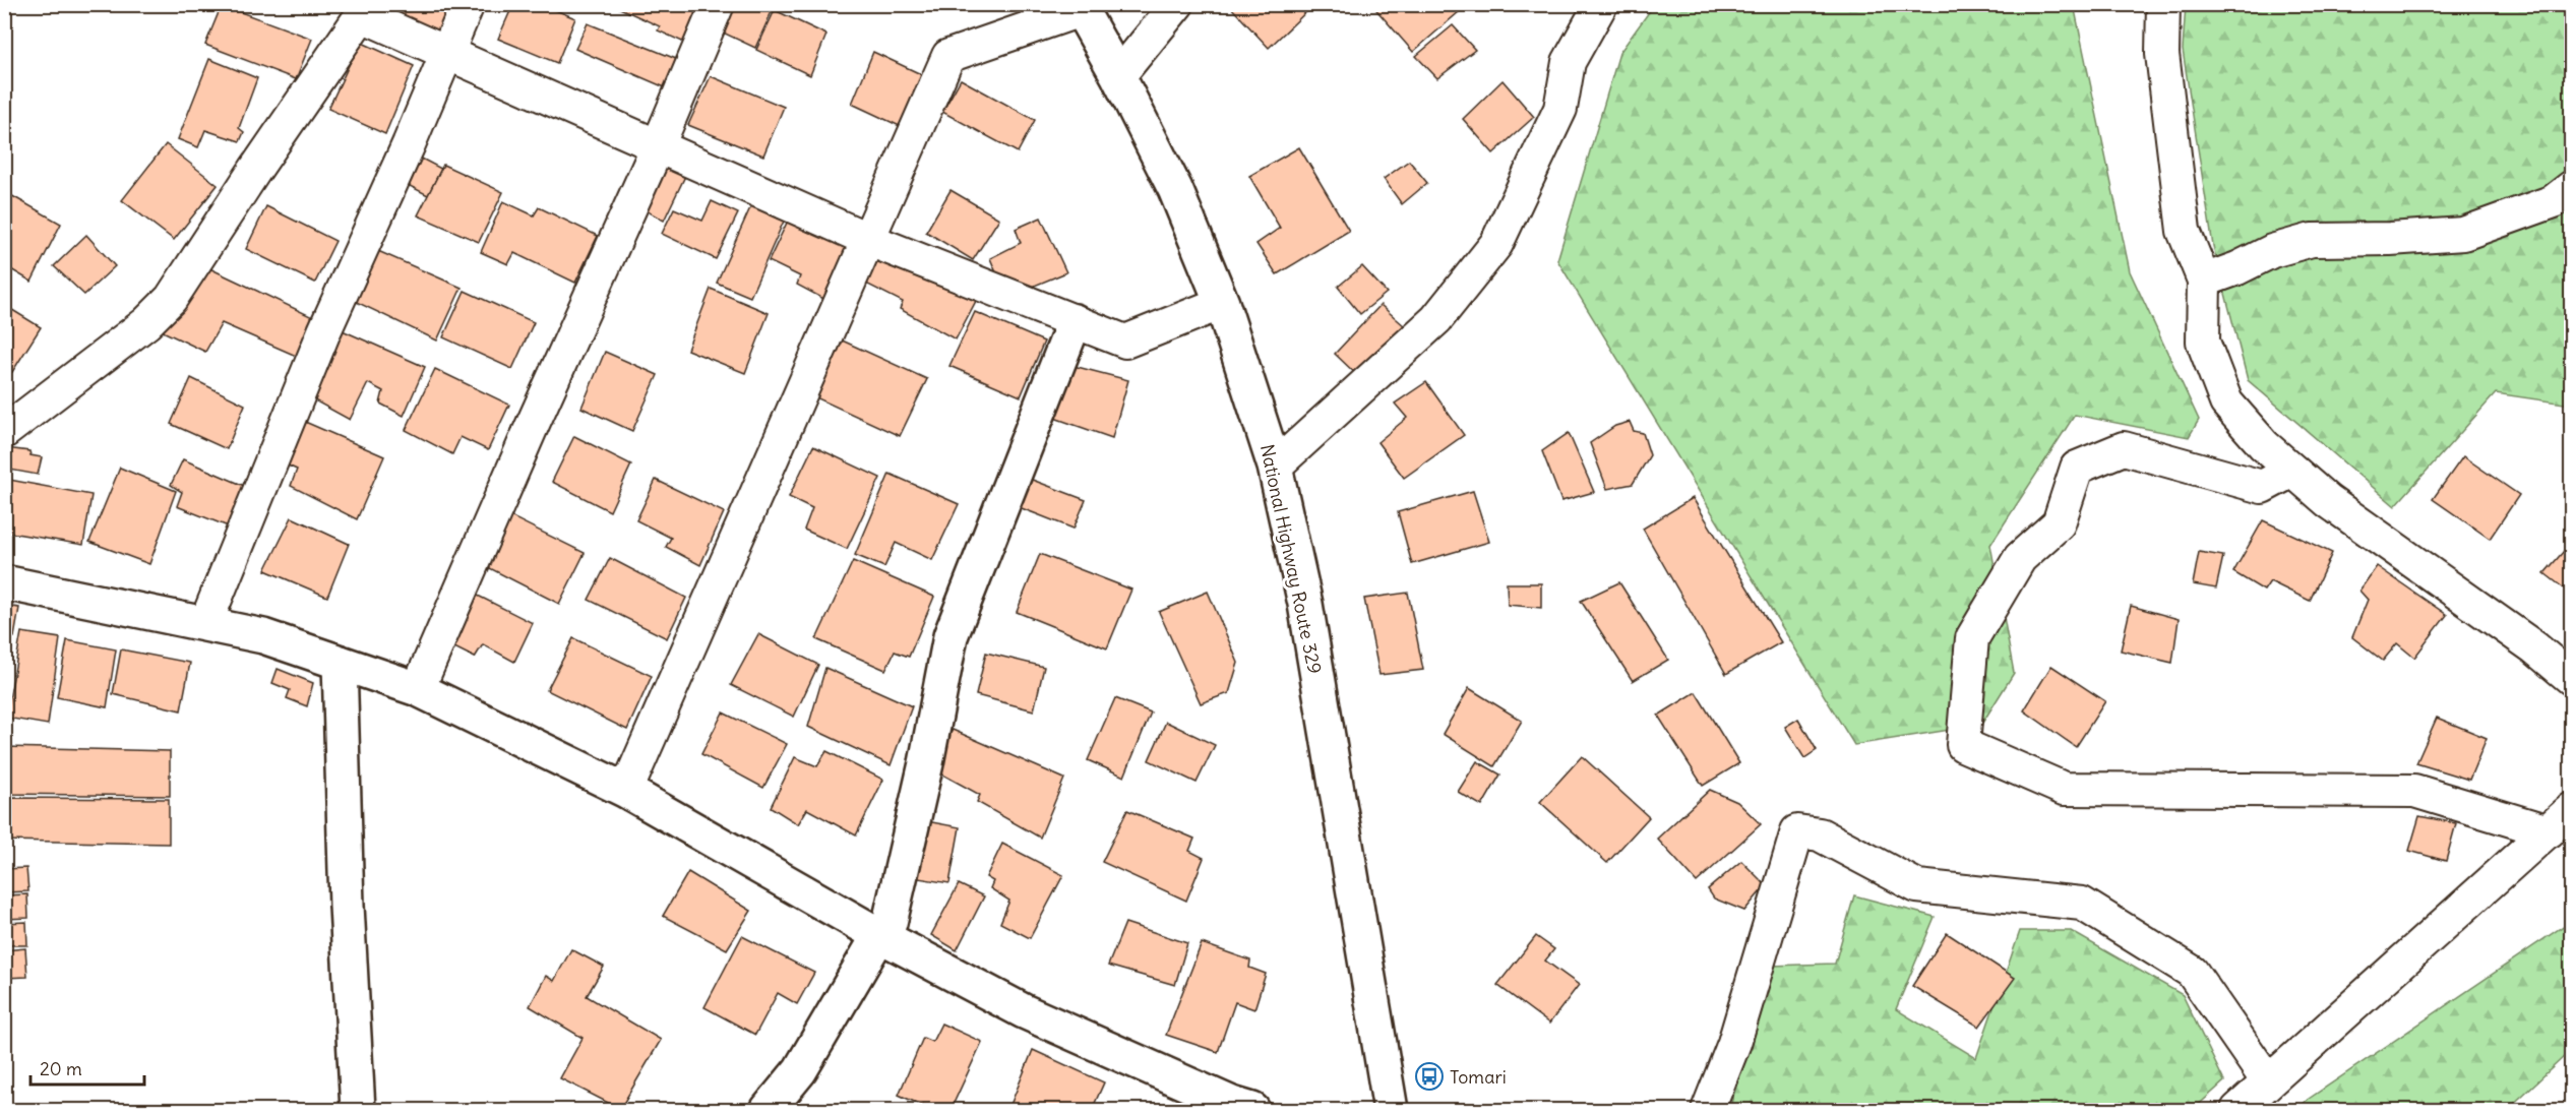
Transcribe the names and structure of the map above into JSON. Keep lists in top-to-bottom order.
{
  "streets": {
    "main road": ["National Highway Route 329"]
  },
  "places": {
    "bus stop": ["Tomari"]
  },
  "scale_bar": "20 m"
}
